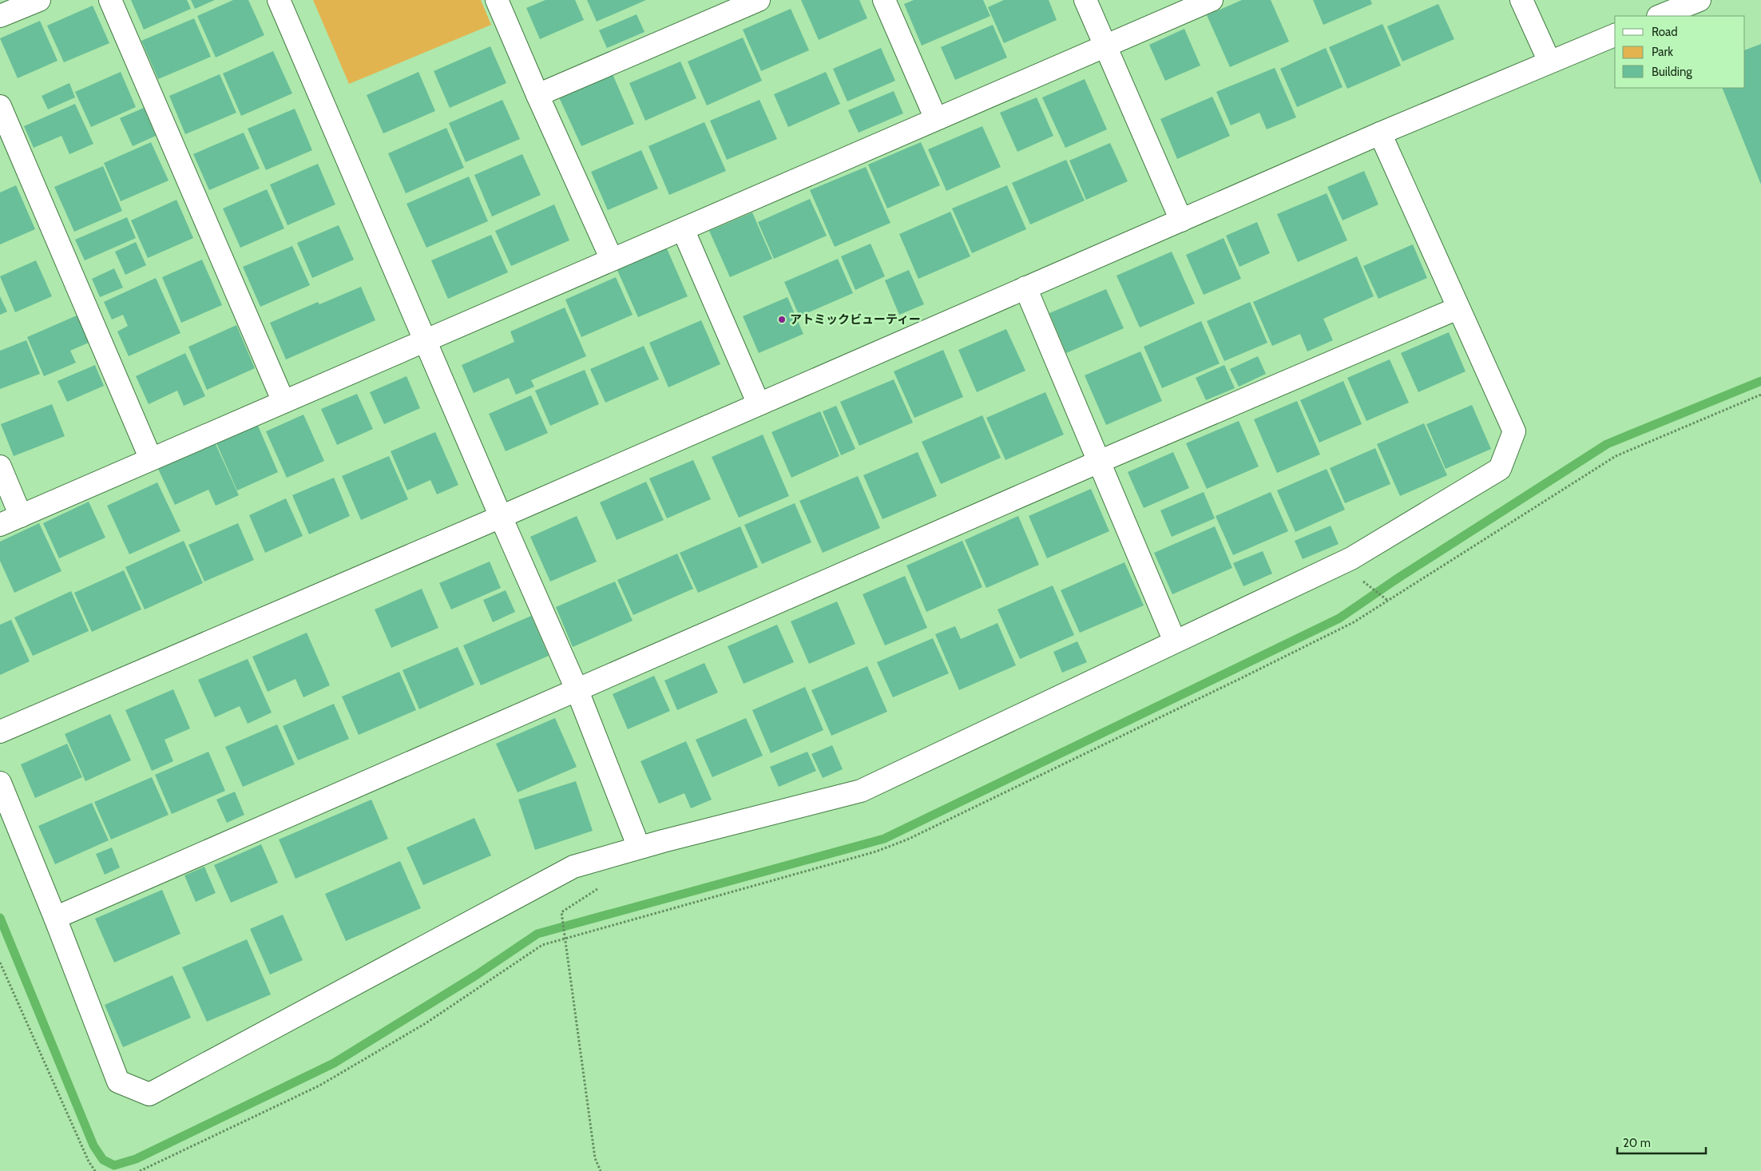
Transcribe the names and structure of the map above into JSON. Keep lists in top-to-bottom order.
{
  "places": ["アトミックビューティー"],
  "legend": ["Road", "Park", "Building"],
  "scale_bar": "20 m"
}
